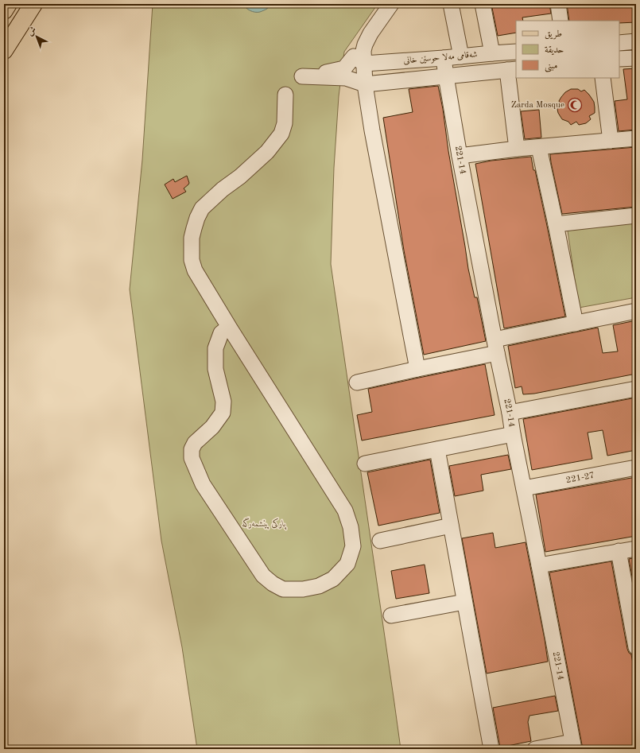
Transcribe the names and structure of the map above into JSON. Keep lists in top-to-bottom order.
{
  "streets": {
    "street": ["شەقامی مەلا حوسێن خانی", "221-14", "221-27"]
  },
  "crossings": [
    ["شەقامی مەلا حوسێن خانی", "221-14"],
    ["221-14", "221-27"]
  ],
  "parks": ["پارکی پێشمەرگە"],
  "places": {
    "mosque": ["Zarda Mosque"]
  },
  "legend": ["طريق", "حديقة", "مبنى"],
  "north": "top left"
}
